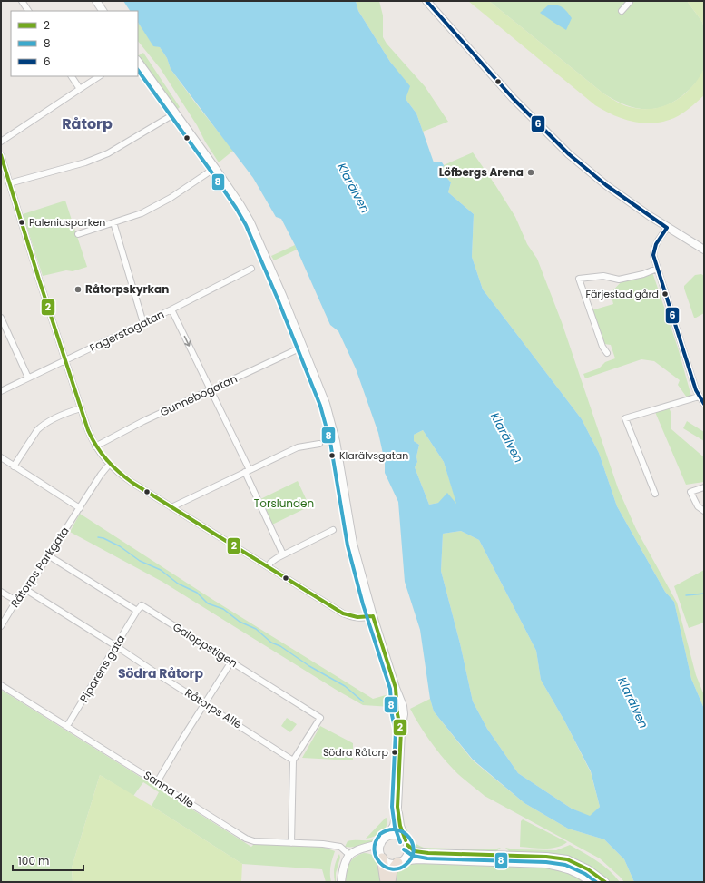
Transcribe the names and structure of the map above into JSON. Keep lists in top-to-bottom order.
{
  "streets": {
    "street": [
      "Fagerstagatan",
      "Gunnebogatan",
      "Råtorps Parkgata",
      "Galoppstigen",
      "Piparens gata",
      "Råtorps Allé",
      "Sanna Allé"
    ]
  },
  "crossings": [
    ["Råtorps Parkgata", "Råtorps Allé"],
    ["Galoppstigen", "Piparens gata"],
    ["Galoppstigen", "Råtorps Allé"],
    ["Piparens gata", "Råtorps Allé"],
    ["Piparens gata", "Sanna Allé"]
  ],
  "districts": ["Råtorp", "Södra Råtorp"],
  "water": ["Klarälven"],
  "parks": ["Torslunden"],
  "places": [
    "Löfbergs Arena",
    "Paleniusparken",
    "Råtorpskyrkan",
    "Färjestad gård",
    "Klarälvsgatan",
    "Södra Råtorp"
  ],
  "lines": ["transit line 6", "transit line 8", "transit line 2"],
  "legend": ["2", "8", "6"],
  "scale_bar": "100 m"
}
